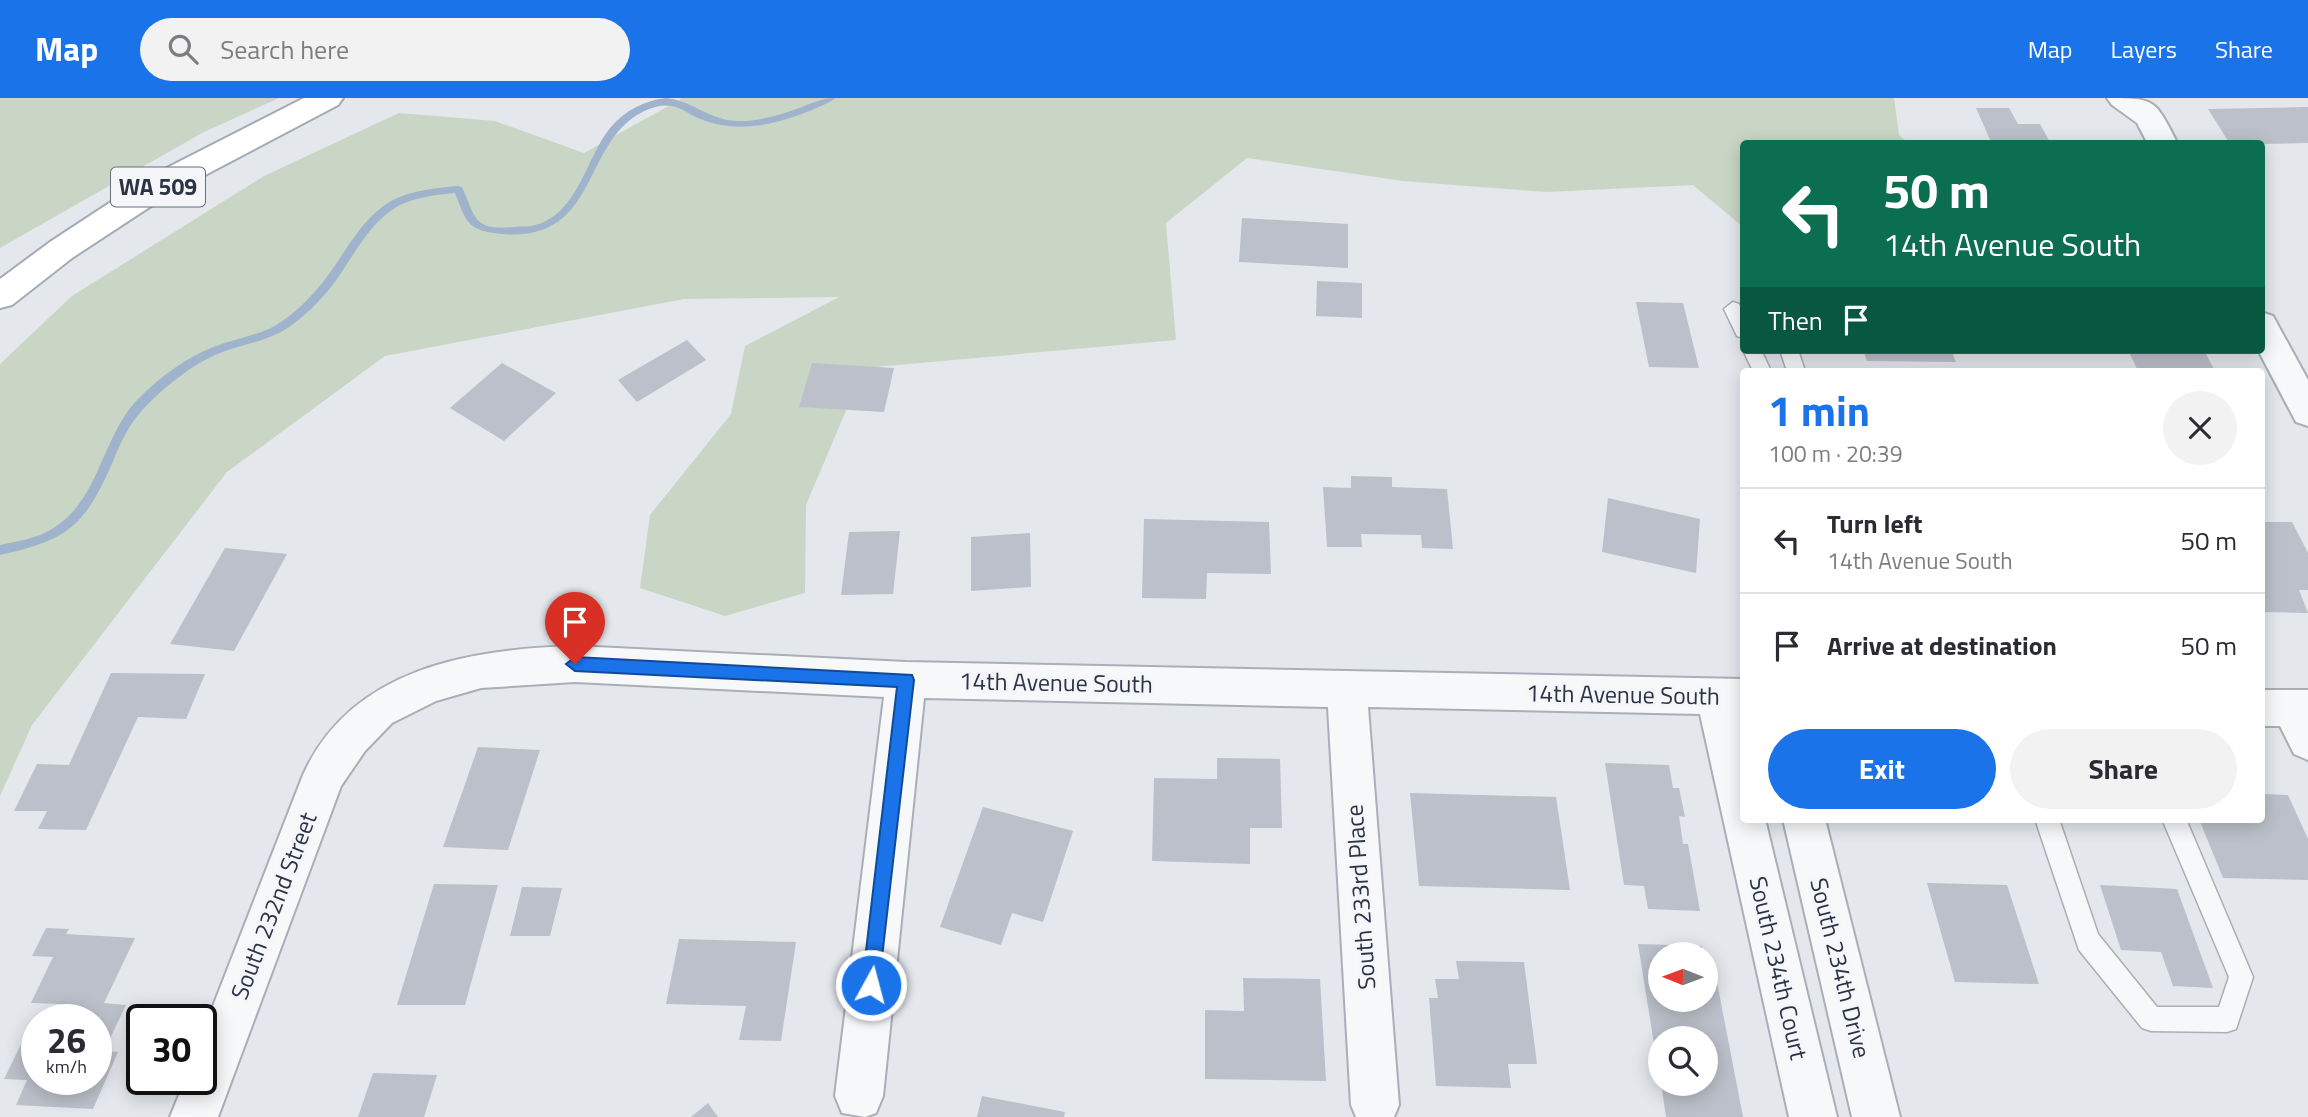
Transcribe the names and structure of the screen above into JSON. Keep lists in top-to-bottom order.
{
  "streets": {
    "main road": ["WA 509"],
    "street": [
      "14th Avenue South",
      "South 233rd Place",
      "South 232nd Street",
      "South 234th Court",
      "South 234th Drive"
    ]
  },
  "crossings": [
    ["14th Avenue South", "South 233rd Place"],
    ["14th Avenue South", "South 232nd Street"],
    ["14th Avenue South", "South 234th Court"]
  ],
  "north": "left",
  "page": {
    "header": "Map",
    "search": "Search here",
    "nav": ["Map", "Layers", "Share"],
    "turn": ["50 m", "14th Avenue South"],
    "then": "Then",
    "heading": ["1 min", "100 m · 20:39"],
    "list": [
      {
        "name": "Turn left",
        "note": "14th Avenue South",
        "value": "50 m"
      },
      {
        "name": "Arrive at destination",
        "value": "50 m"
      }
    ],
    "buttons": ["Exit", "Share"],
    "speed": "26 km/h",
    "limit": "30"
  }
}
